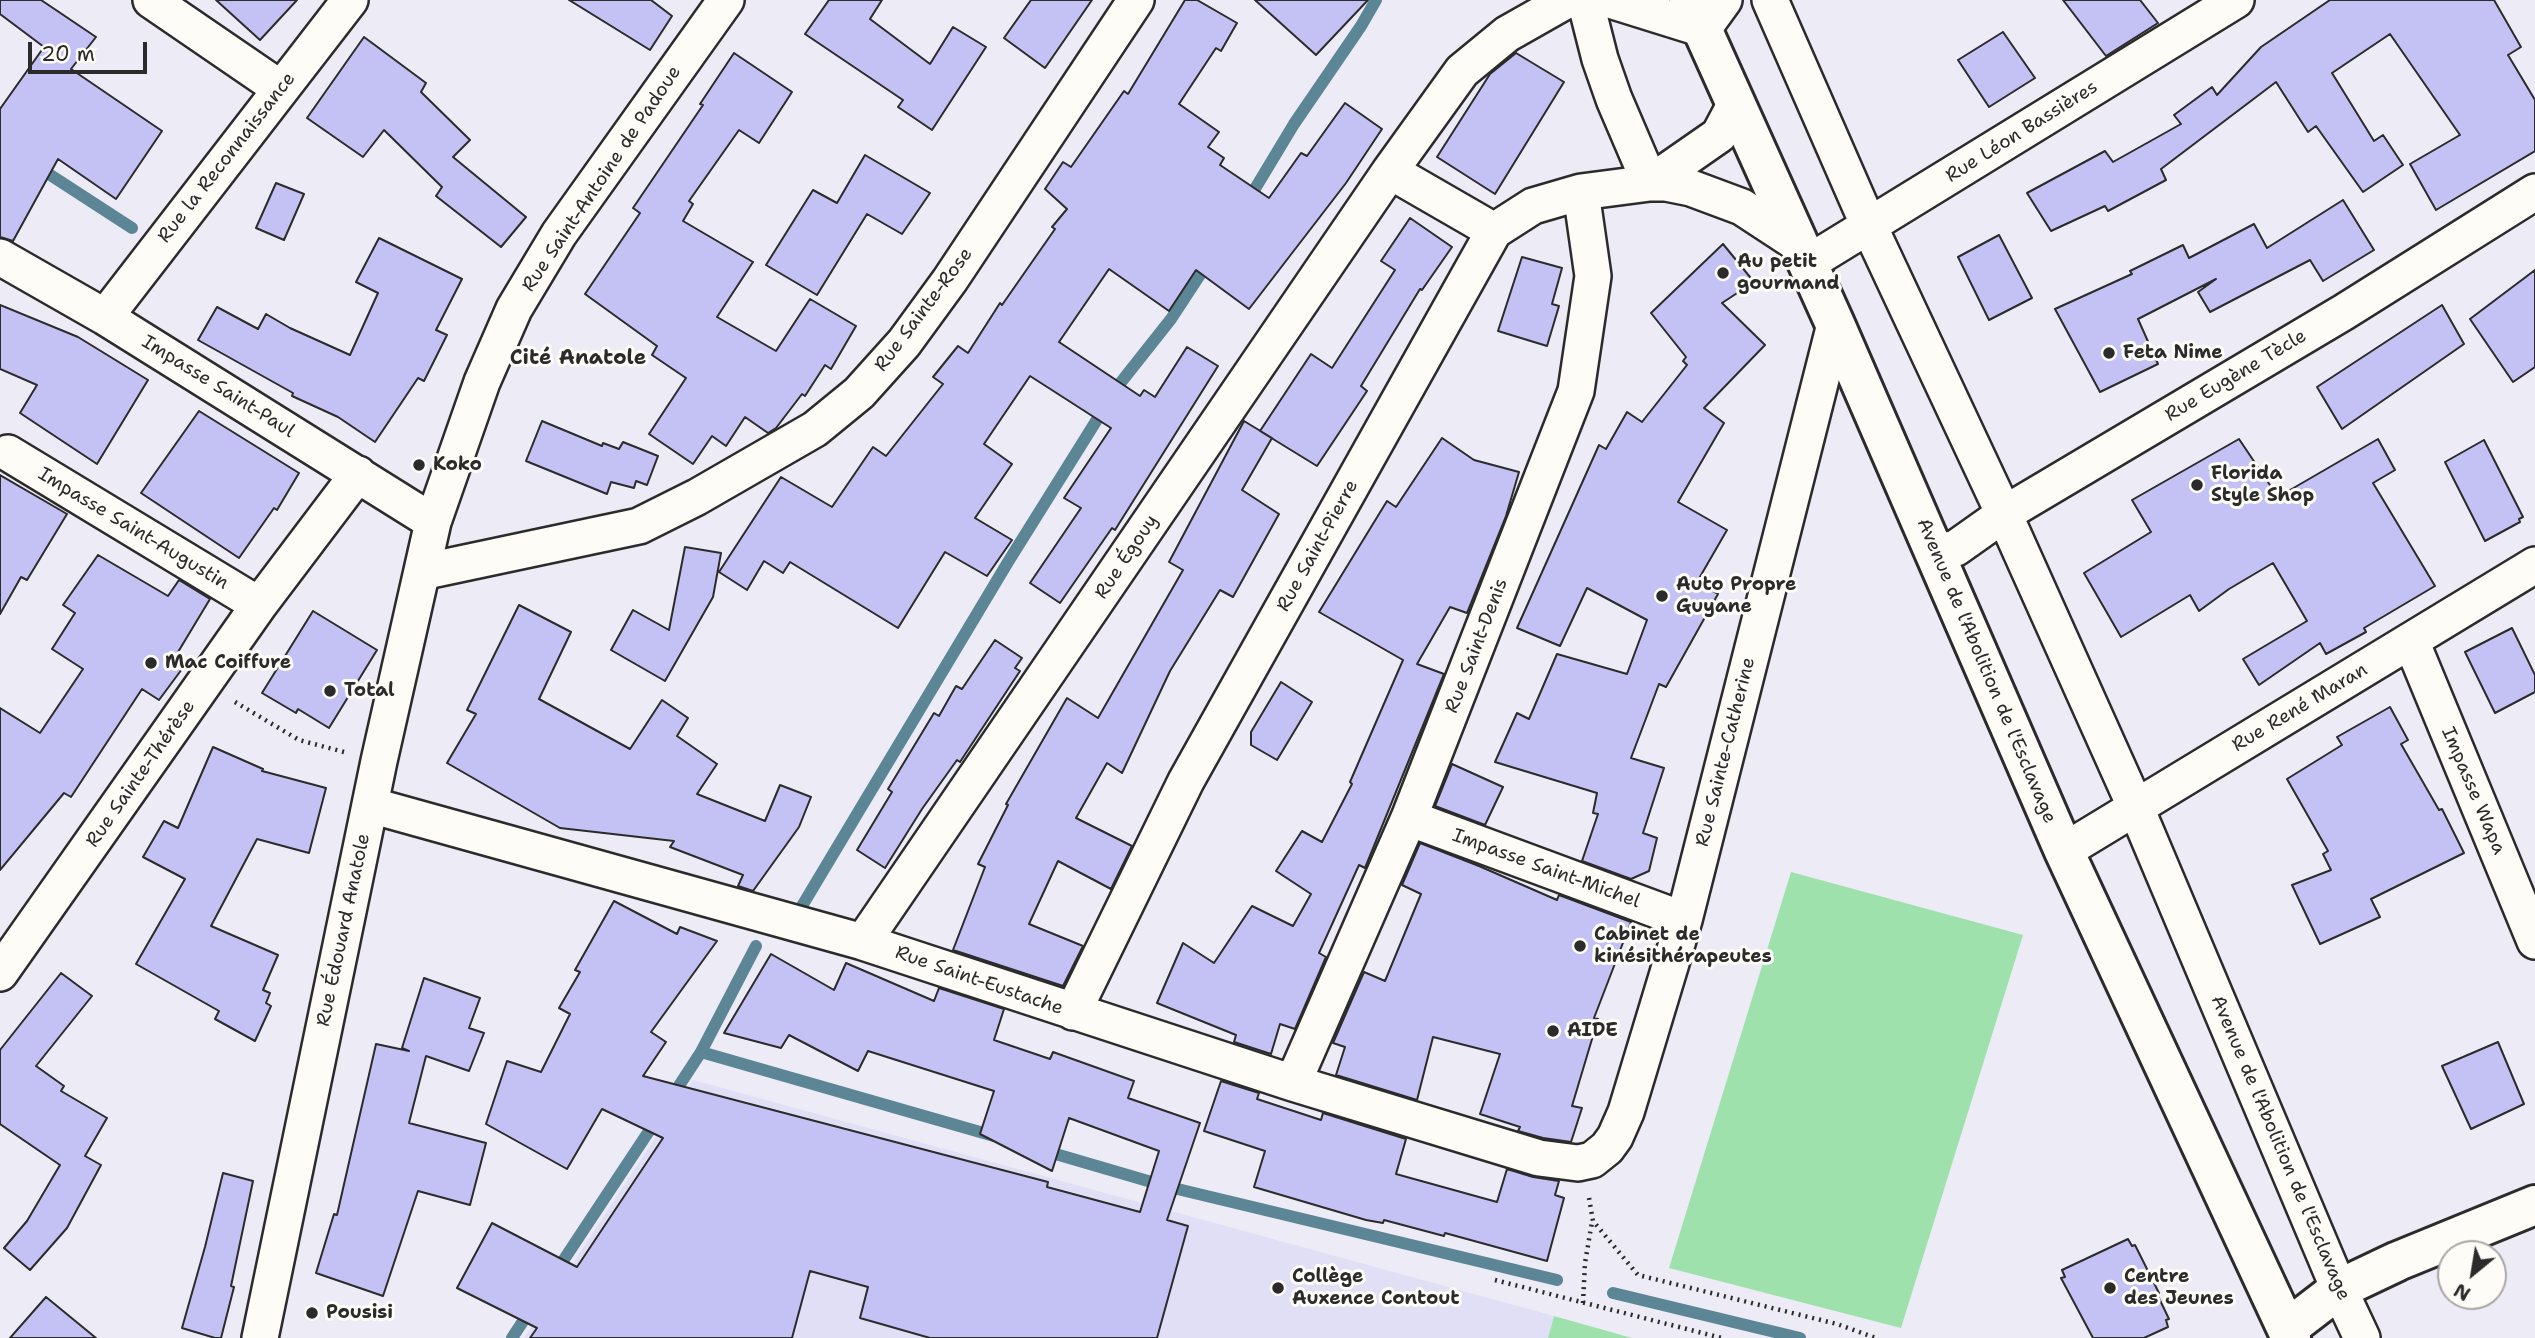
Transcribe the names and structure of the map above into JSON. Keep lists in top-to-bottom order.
{
  "streets": {
    "street": [
      "Rue Léon Bassières",
      "Rue la Reconnaissance",
      "Rue Saint-Antoine de Padoue",
      "Rue Sainte-Rose",
      "Rue Eugène Tècle",
      "Impasse Saint-Paul",
      "Impasse Saint-Augustin",
      "Rue Saint-Pierre",
      "Rue Égouy",
      "Rue Saint-Denis",
      "Avenue de l'Abolition de l'Esclavage",
      "Rue René Maran",
      "Rue Sainte-Catherine",
      "Rue Sainte-Thérèse",
      "Impasse Wapa",
      "Impasse Saint-Michel",
      "Rue Édouard Anatole",
      "Rue Saint-Eustache"
    ]
  },
  "crossings": [
    ["Rue Léon Bassières", "Rue Saint-Pierre"],
    ["Rue Léon Bassières", "Avenue de l'Abolition de l'Esclavage"],
    ["Rue la Reconnaissance", "Impasse Saint-Paul"],
    ["Rue Saint-Antoine de Padoue", "Impasse Saint-Paul"],
    ["Rue Saint-Antoine de Padoue", "Rue Édouard Anatole"],
    ["Rue Sainte-Rose", "Rue Édouard Anatole"],
    ["Rue Eugène Tècle", "Avenue de l'Abolition de l'Esclavage"],
    ["Impasse Saint-Paul", "Rue Sainte-Thérèse"],
    ["Impasse Saint-Paul", "Rue Édouard Anatole"],
    ["Impasse Saint-Augustin", "Rue Sainte-Thérèse"],
    ["Rue Saint-Pierre", "Rue Saint-Denis"],
    ["Rue Saint-Pierre", "Avenue de l'Abolition de l'Esclavage"],
    ["Rue Saint-Pierre", "Rue Saint-Eustache"],
    ["Rue Égouy", "Rue Saint-Eustache"],
    ["Rue Saint-Denis", "Impasse Saint-Michel"],
    ["Rue Saint-Denis", "Rue Saint-Eustache"],
    ["Avenue de l'Abolition de l'Esclavage", "Rue René Maran"],
    ["Avenue de l'Abolition de l'Esclavage", "Rue Sainte-Catherine"],
    ["Rue René Maran", "Impasse Wapa"],
    ["Rue Sainte-Catherine", "Impasse Saint-Michel"],
    ["Rue Sainte-Catherine", "Rue Saint-Eustache"],
    ["Rue Édouard Anatole", "Rue Saint-Eustache"]
  ],
  "districts": ["Cité Anatole"],
  "places": [
    "Au petit gourmand",
    "Feta Nime",
    "Koko",
    "Florida Style Shop",
    "Auto Propre Guyane",
    "Mac Coiffure",
    "Total",
    "Cabinet de kinésithérapeutes",
    "AIDE",
    "Collège Auxence Contout",
    "Centre des Jeunes",
    "Pousisi"
  ],
  "scale_bar": "20 m",
  "north": "bottom left"
}
